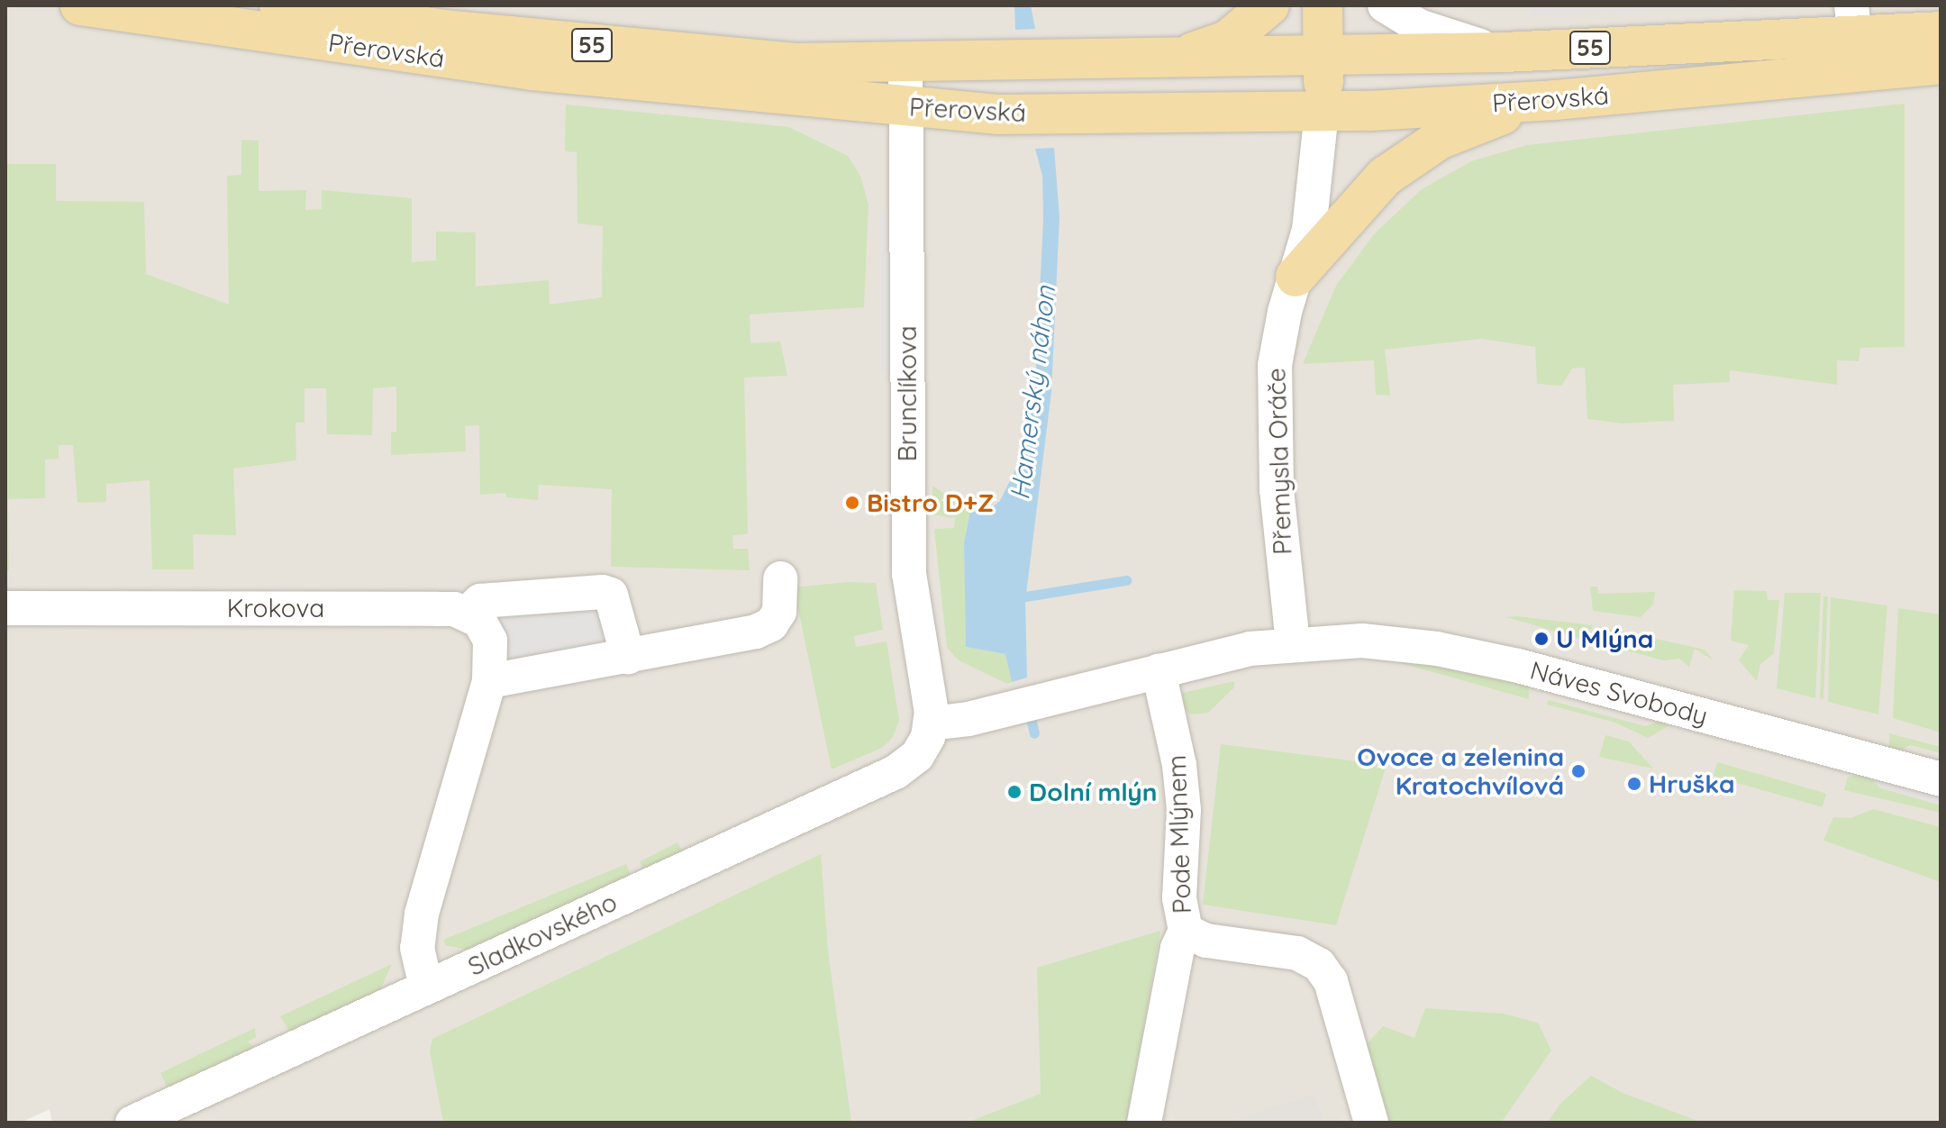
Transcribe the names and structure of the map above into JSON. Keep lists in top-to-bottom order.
{
  "streets": {
    "main road": ["55", "Přerovská"],
    "street": [
      "Brunclíkova",
      "Přemysla Oráče",
      "Krokova",
      "Náves Svobody",
      "Pode Mlýnem",
      "Sladkovského"
    ]
  },
  "crossings": [
    ["Přerovská", "Brunclíkova"],
    ["Přerovská", "Přemysla Oráče"],
    ["Brunclíkova", "Náves Svobody"],
    ["Brunclíkova", "Sladkovského"],
    ["Přemysla Oráče", "Náves Svobody"],
    ["Náves Svobody", "Pode Mlýnem"],
    ["Náves Svobody", "Sladkovského"]
  ],
  "water": ["Hamerský náhon"],
  "places": [
    "Bistro D+Z",
    "U Mlýna",
    "Ovoce a zelenina Kratochvílová",
    "Hruška",
    "Dolní mlýn"
  ]
}
